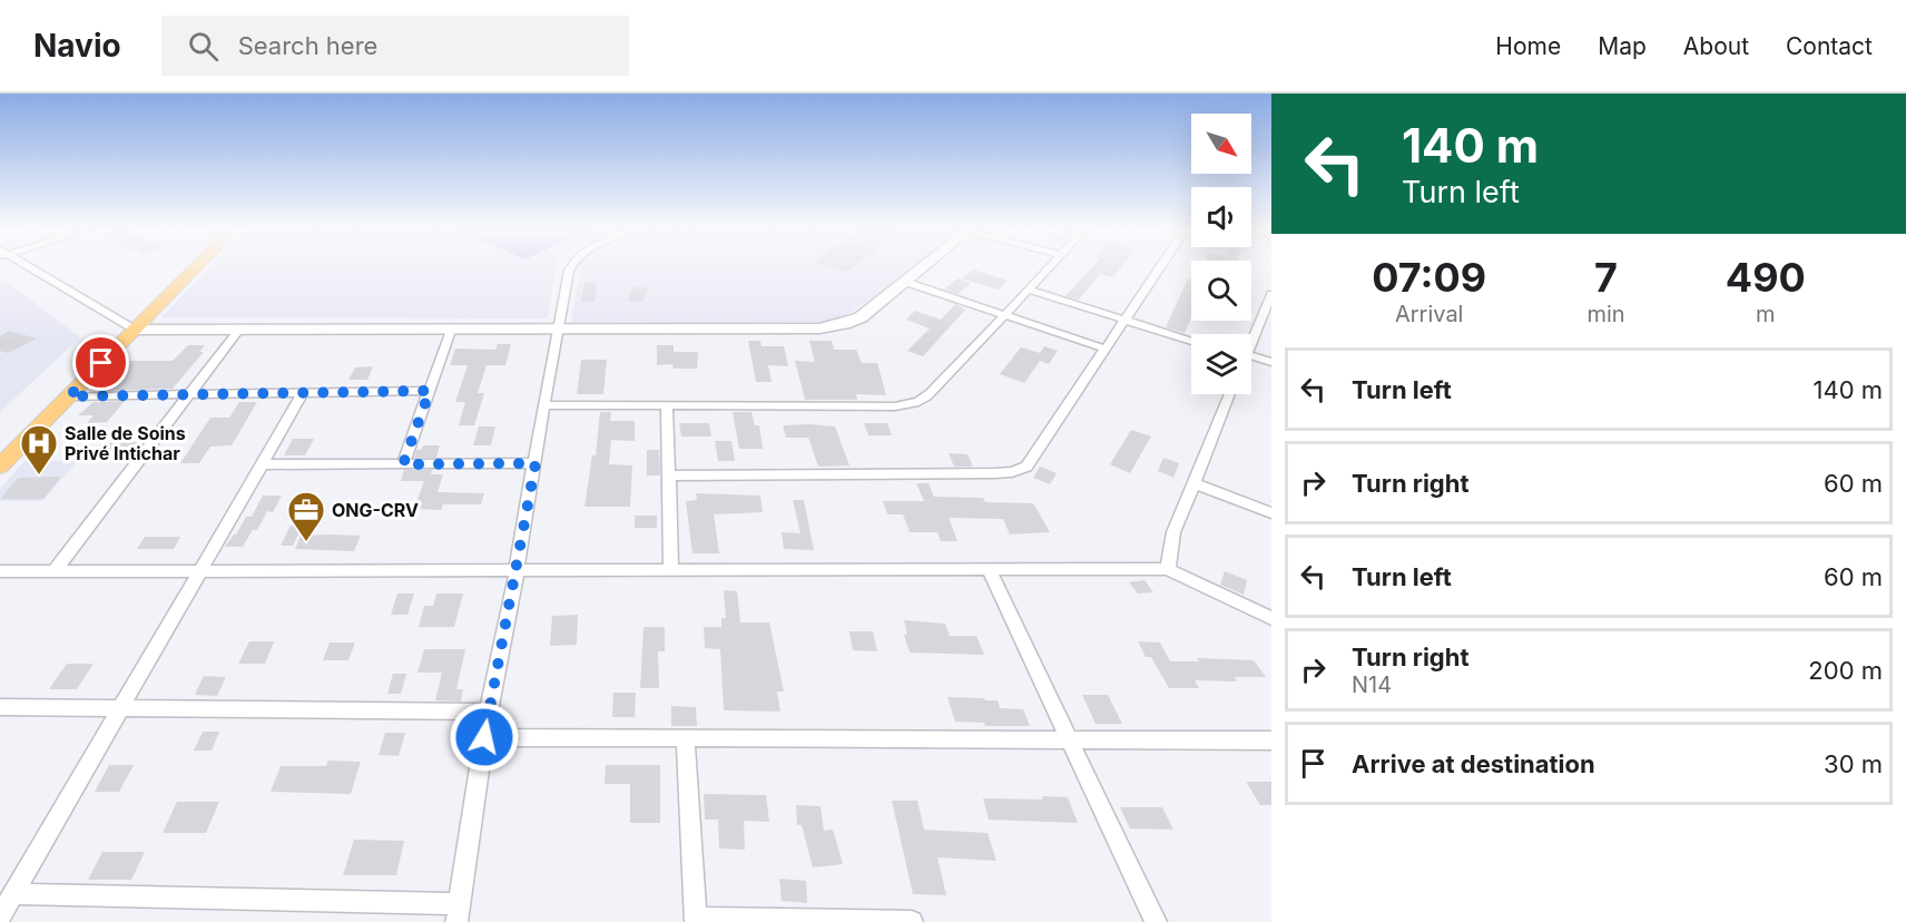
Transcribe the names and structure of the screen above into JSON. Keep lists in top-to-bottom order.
{
  "places": {
    "hospital": ["Salle de Soins Privé Intichar"],
    "office": ["ONG-CRV"]
  },
  "north": "bottom right",
  "page": {
    "header": "Navio",
    "search": "Search here",
    "nav": [
      "Home",
      "Map",
      "About",
      "Contact"
    ],
    "turn": ["140 m", "Turn left"],
    "eta": [
      "07:09",
      "Arrival",
      "7",
      "min",
      "490",
      "m"
    ],
    "list": [
      {
        "name": "Turn left",
        "value": "140 m"
      },
      {
        "name": "Turn right",
        "value": "60 m"
      },
      {
        "name": "Turn left",
        "value": "60 m"
      },
      {
        "name": "Turn right",
        "note": "N14",
        "value": "200 m"
      },
      {
        "name": "Arrive at destination",
        "value": "30 m"
      }
    ]
  }
}
